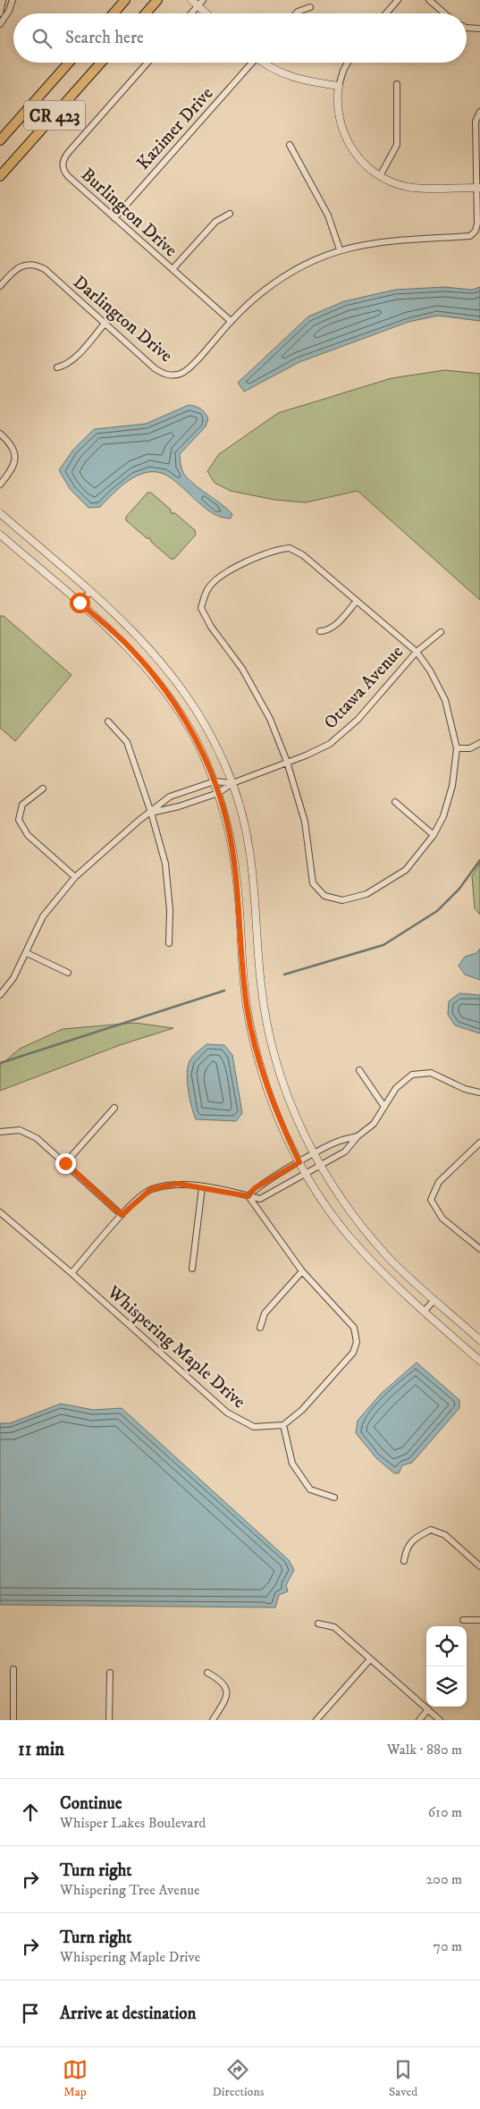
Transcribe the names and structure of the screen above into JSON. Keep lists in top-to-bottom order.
{
  "streets": {
    "highway": ["CR 423"],
    "street": [
      "Kazimer Drive",
      "Burlington Drive",
      "Darlington Drive",
      "Ottawa Avenue",
      "Whispering Maple Drive"
    ]
  },
  "crossings": [
    ["Kazimer Drive", "Burlington Drive"],
    ["Burlington Drive", "Darlington Drive"]
  ],
  "page": {
    "search": "Search here",
    "heading": ["11 min", "Walk · 880 m"],
    "list": [
      ["Continue", "Whisper Lakes Boulevard", "610 m"],
      ["Turn right", "Whispering Tree Avenue", "200 m"],
      ["Turn right", "Whispering Maple Drive", "70 m"],
      "Arrive at destination"
    ],
    "nav": ["Map", "Directions", "Saved"]
  }
}
